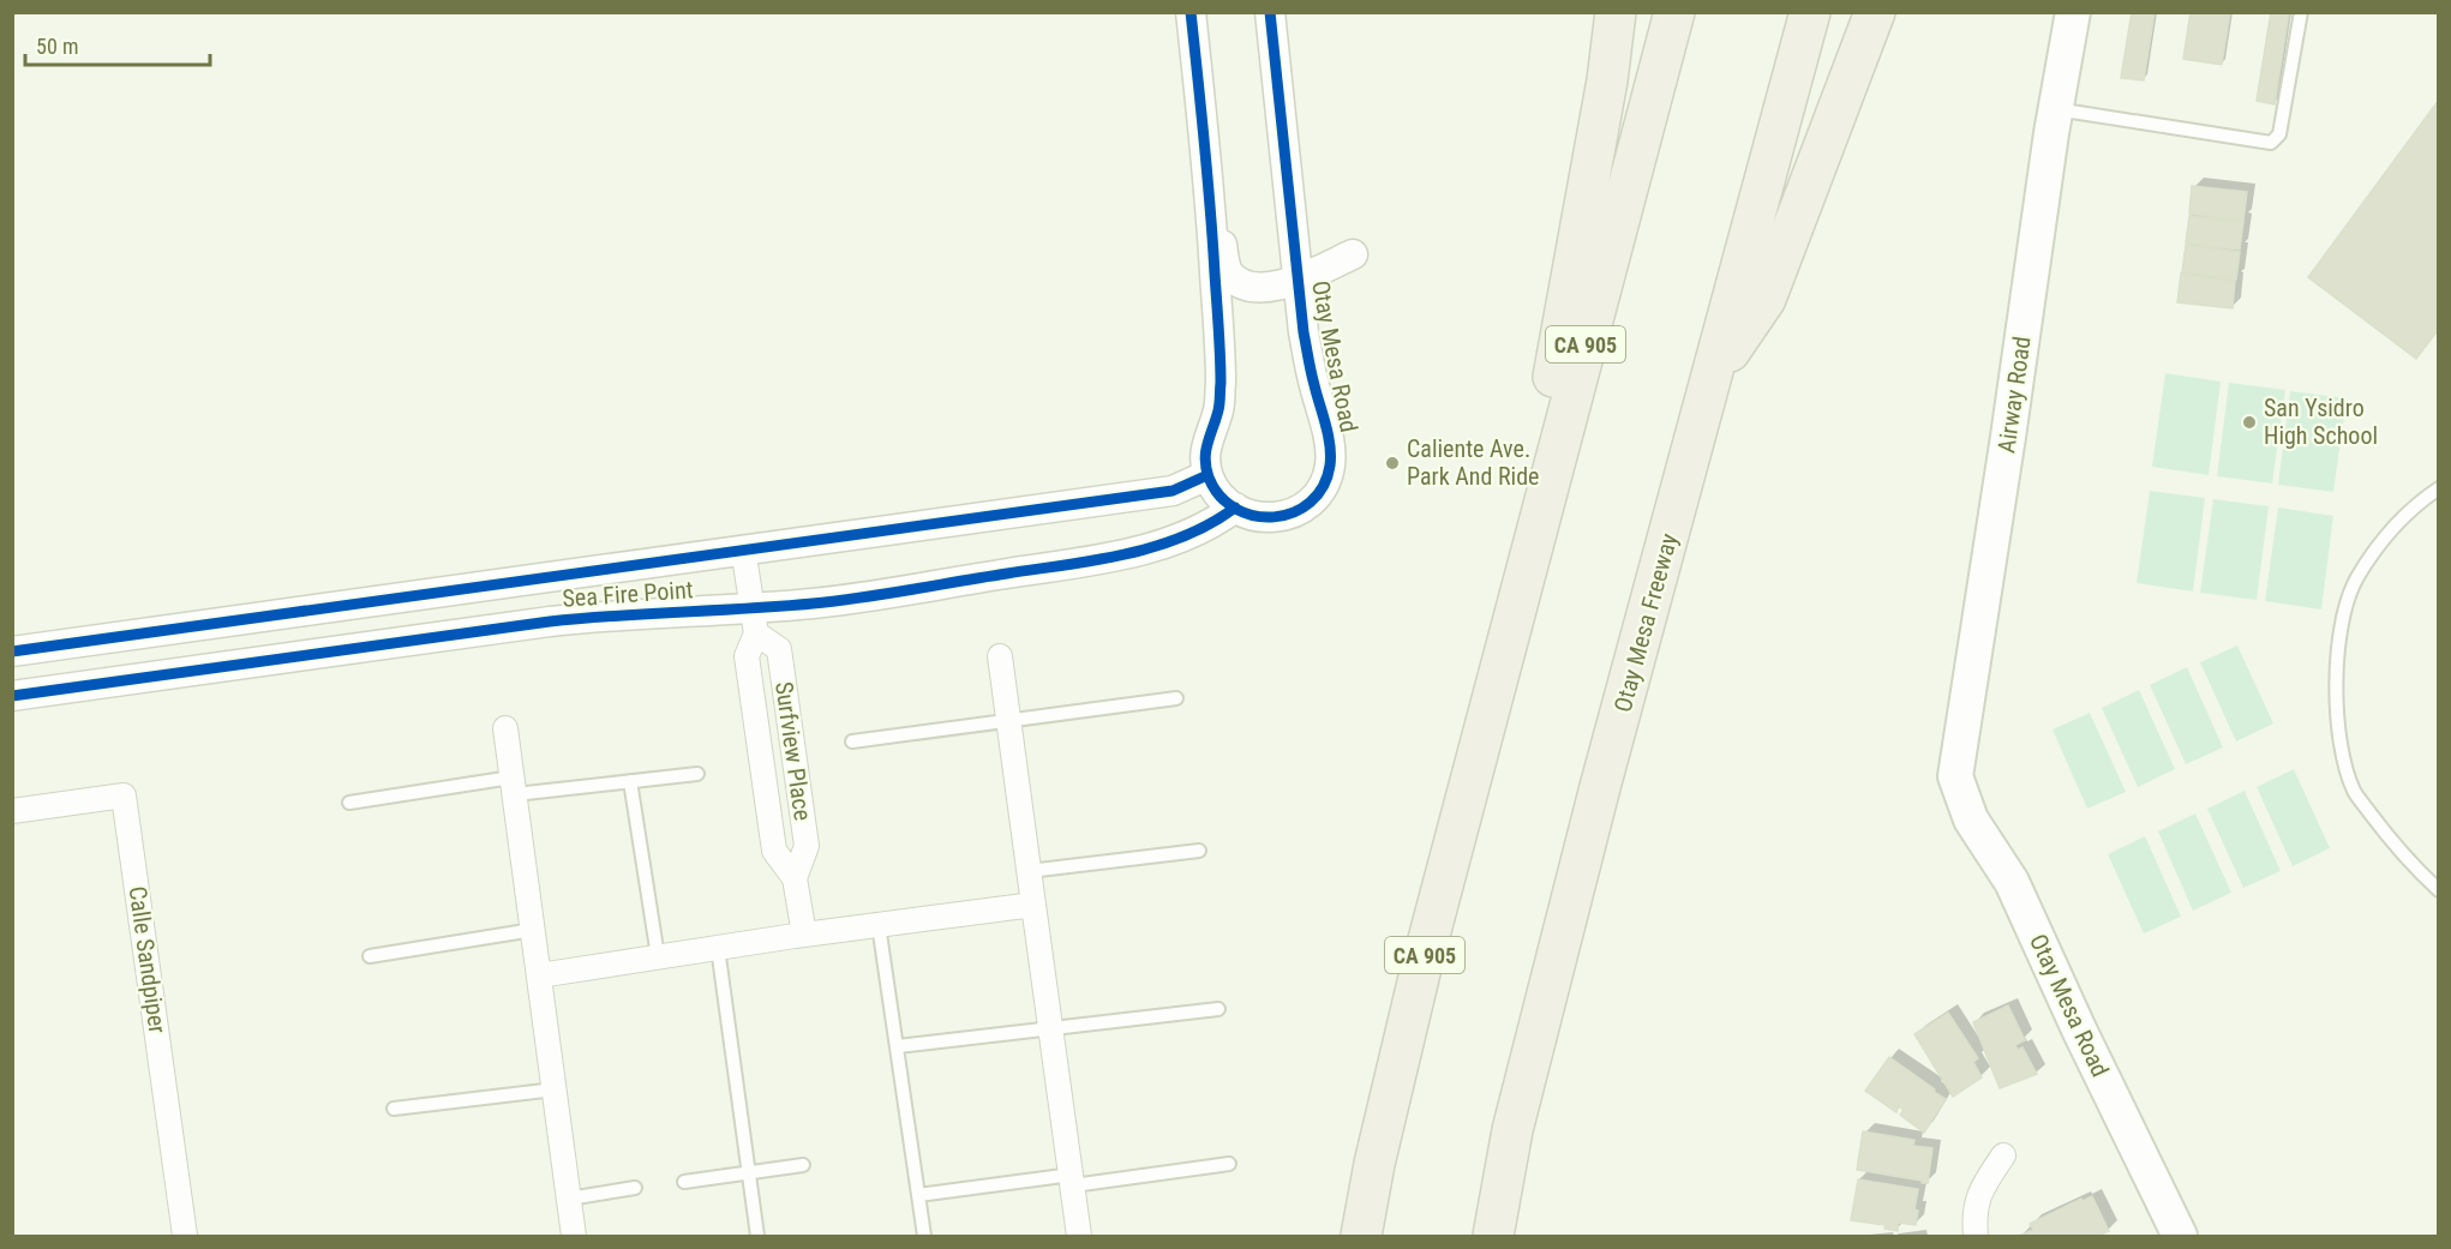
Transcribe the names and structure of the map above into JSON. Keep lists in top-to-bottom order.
{
  "streets": {
    "highway": ["CA 905", "Otay Mesa Freeway"],
    "main road": ["Otay Mesa Road", "Airway Road"],
    "street": ["Sea Fire Point", "Surfview Place", "Calle Sandpiper"]
  },
  "crossings": [
    ["Otay Mesa Road", "Airway Road"],
    ["Otay Mesa Road", "Sea Fire Point"],
    ["Sea Fire Point", "Surfview Place"]
  ],
  "places": ["San Ysidro High School", "Caliente Ave. Park And Ride"],
  "scale_bar": "50 m"
}
